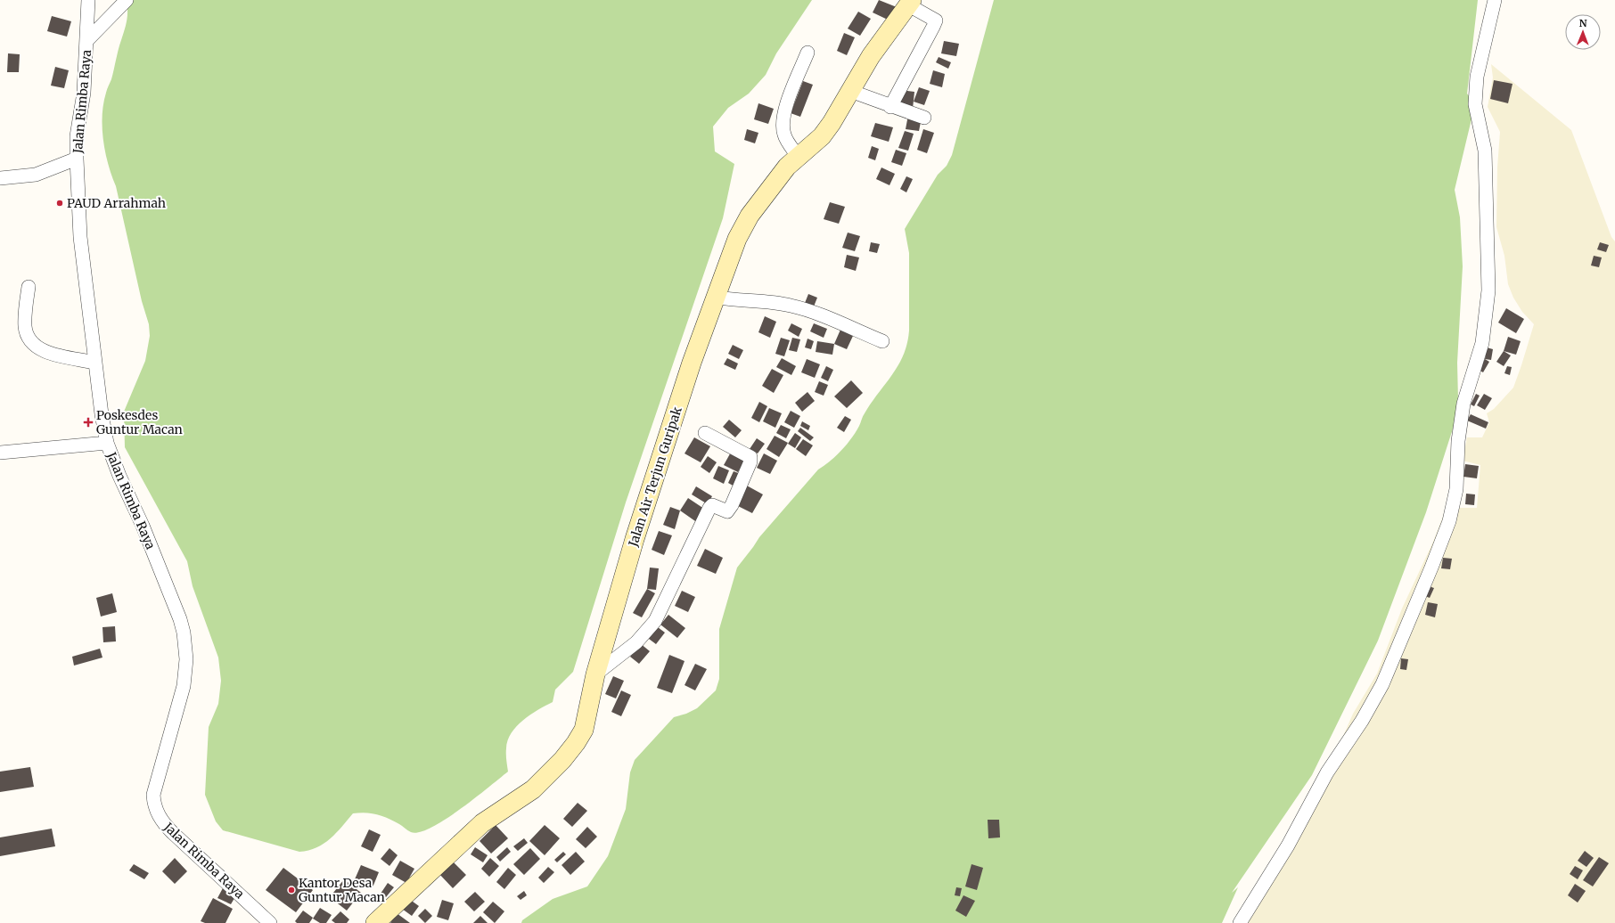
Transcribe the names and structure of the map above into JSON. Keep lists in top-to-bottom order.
{
  "streets": {
    "street": ["Jalan Rimba Raya", "Jalan Air Terjun Guripak"]
  },
  "places": {
    "other": ["PAUD Arrahmah", "Kantor Desa Guntur Macan"],
    "health": ["Poskesdes Guntur Macan"]
  },
  "north": "top"
}
